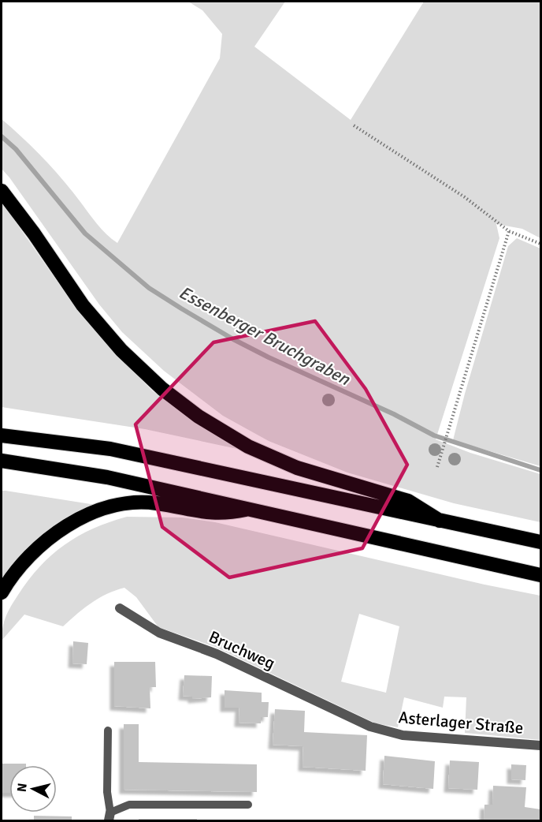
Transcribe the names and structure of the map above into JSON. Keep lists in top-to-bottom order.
{
  "streets": {
    "street": ["Bruchweg", "Asterlager Straße"]
  },
  "crossings": [
    ["Bruchweg", "Asterlager Straße"]
  ],
  "water": ["Essenberger Bruchgraben"],
  "north": "left"
}
